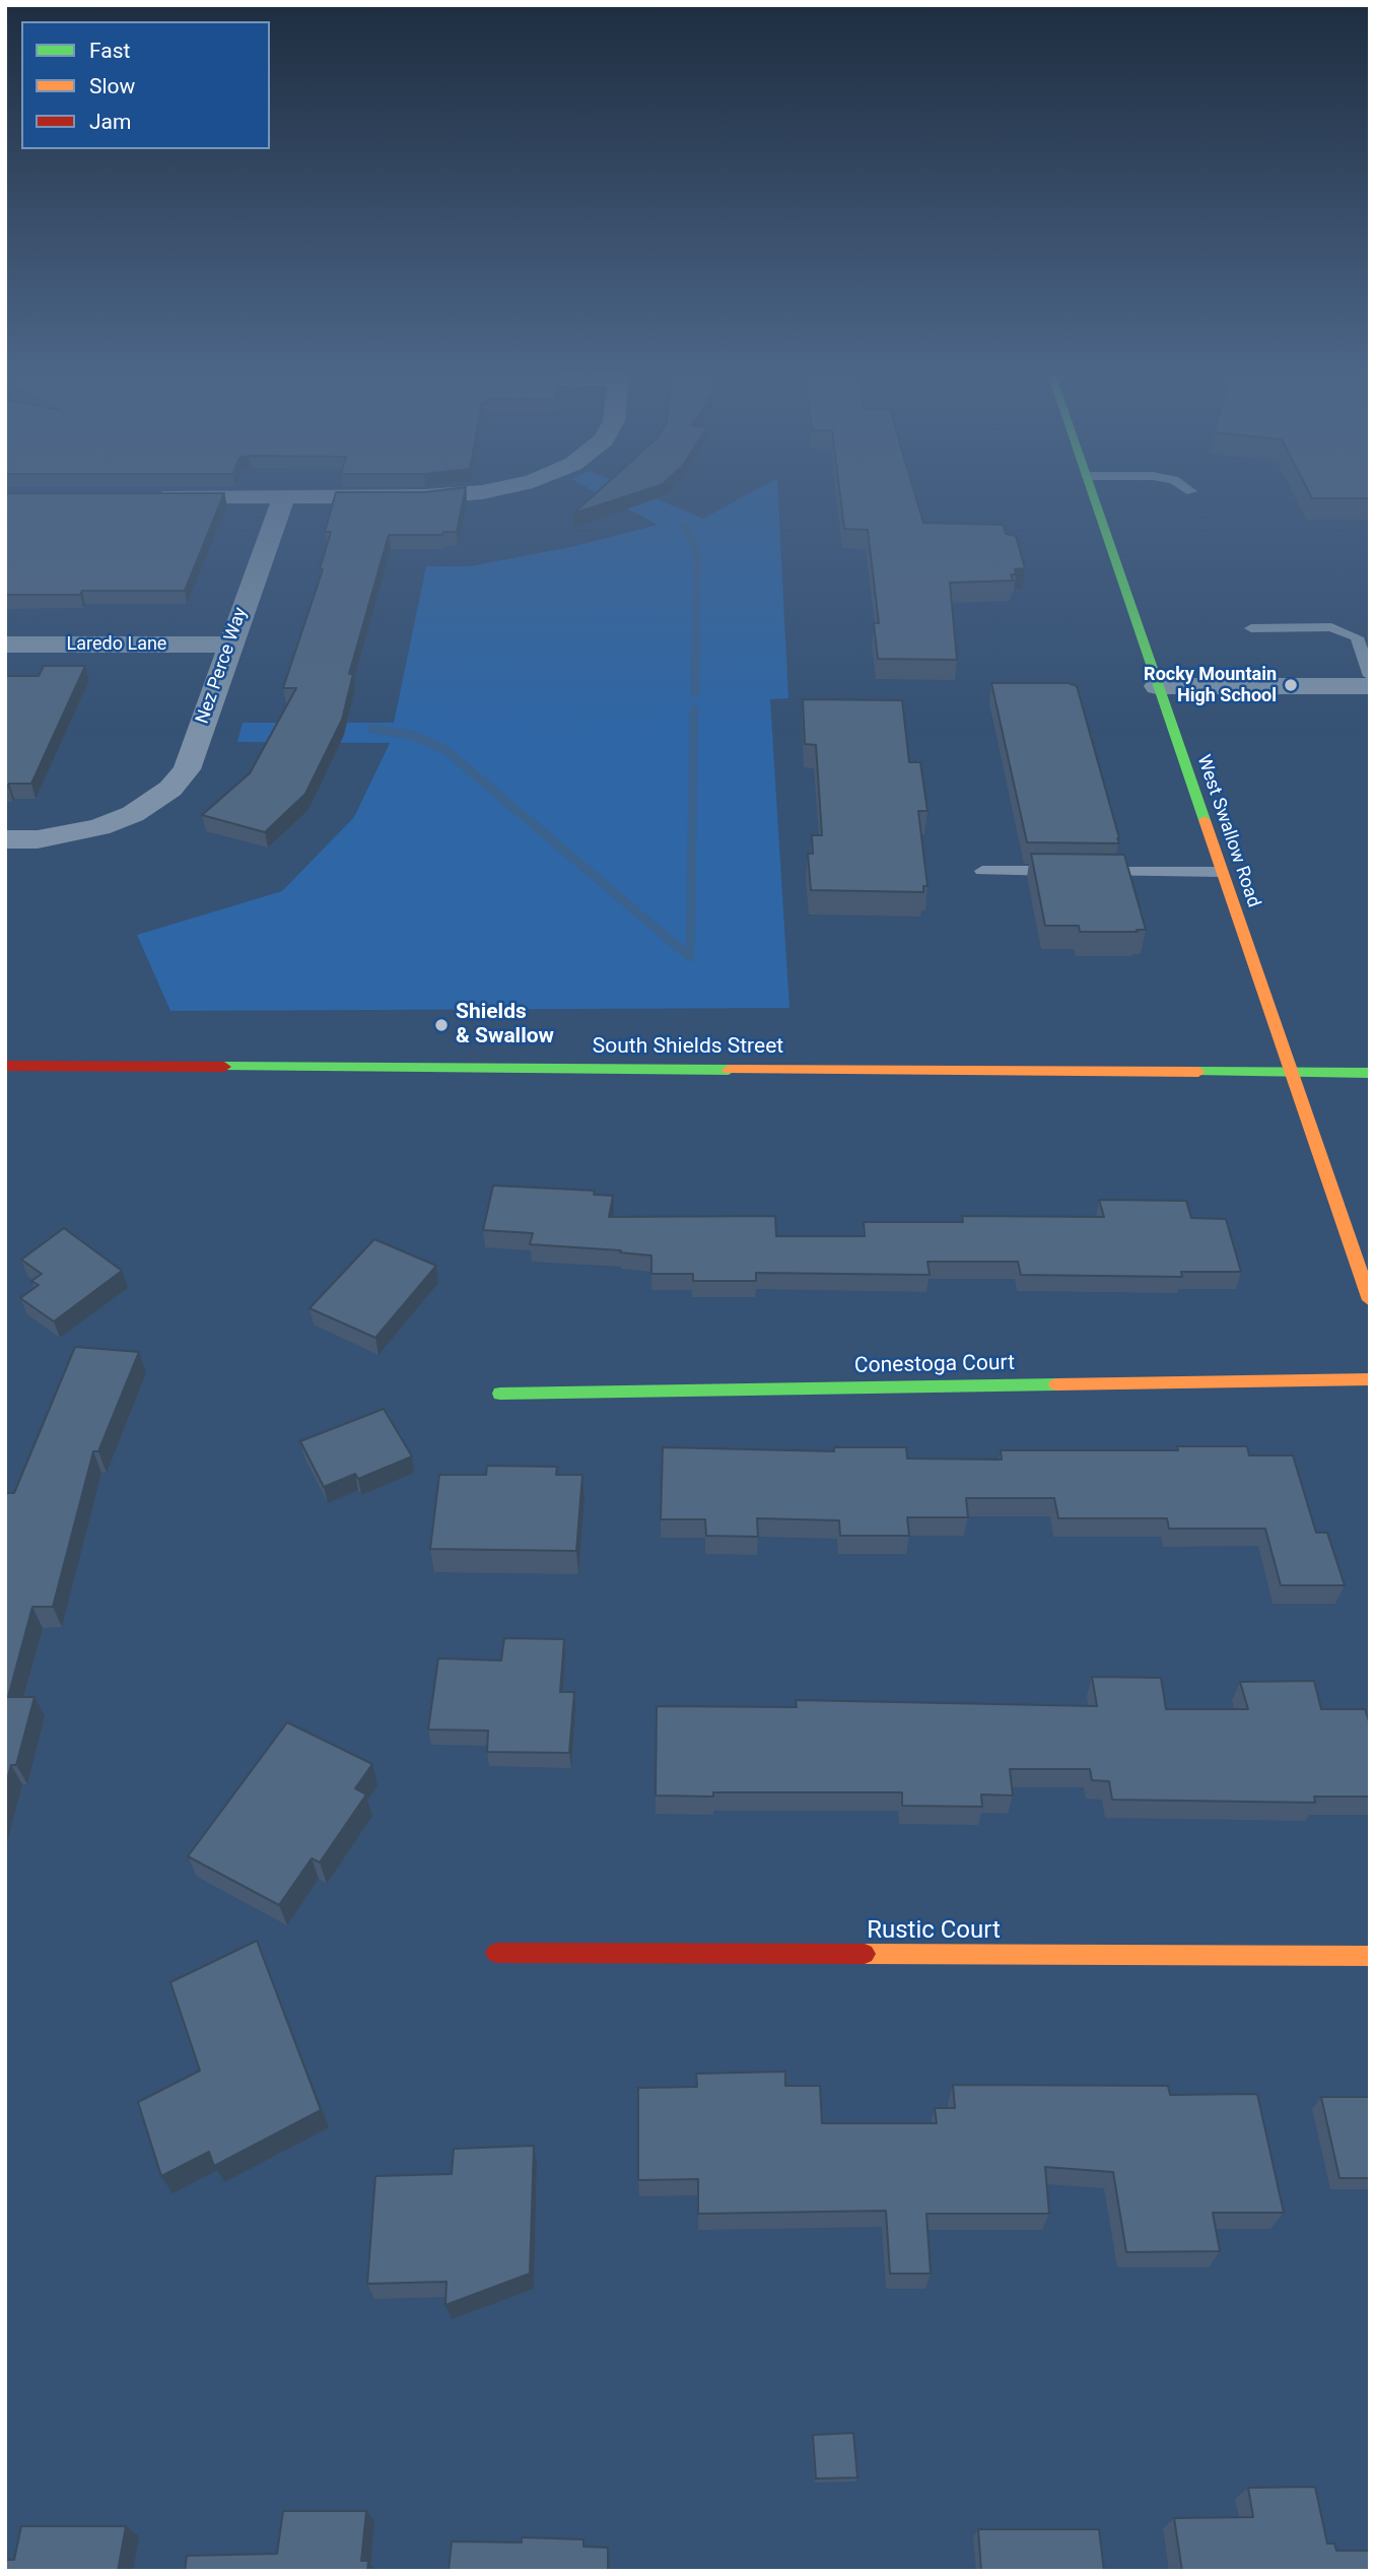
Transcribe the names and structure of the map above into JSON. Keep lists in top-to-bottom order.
{
  "streets": {
    "street": [
      "Laredo Lane",
      "Nez Perce Way",
      "West Swallow Road",
      "South Shields Street",
      "Conestoga Court",
      "Rustic Court"
    ]
  },
  "crossings": [
    ["Laredo Lane", "Nez Perce Way"],
    ["West Swallow Road", "South Shields Street"]
  ],
  "places": ["Rocky Mountain High School", "Shields & Swallow"],
  "legend": ["Fast", "Slow", "Jam"]
}
